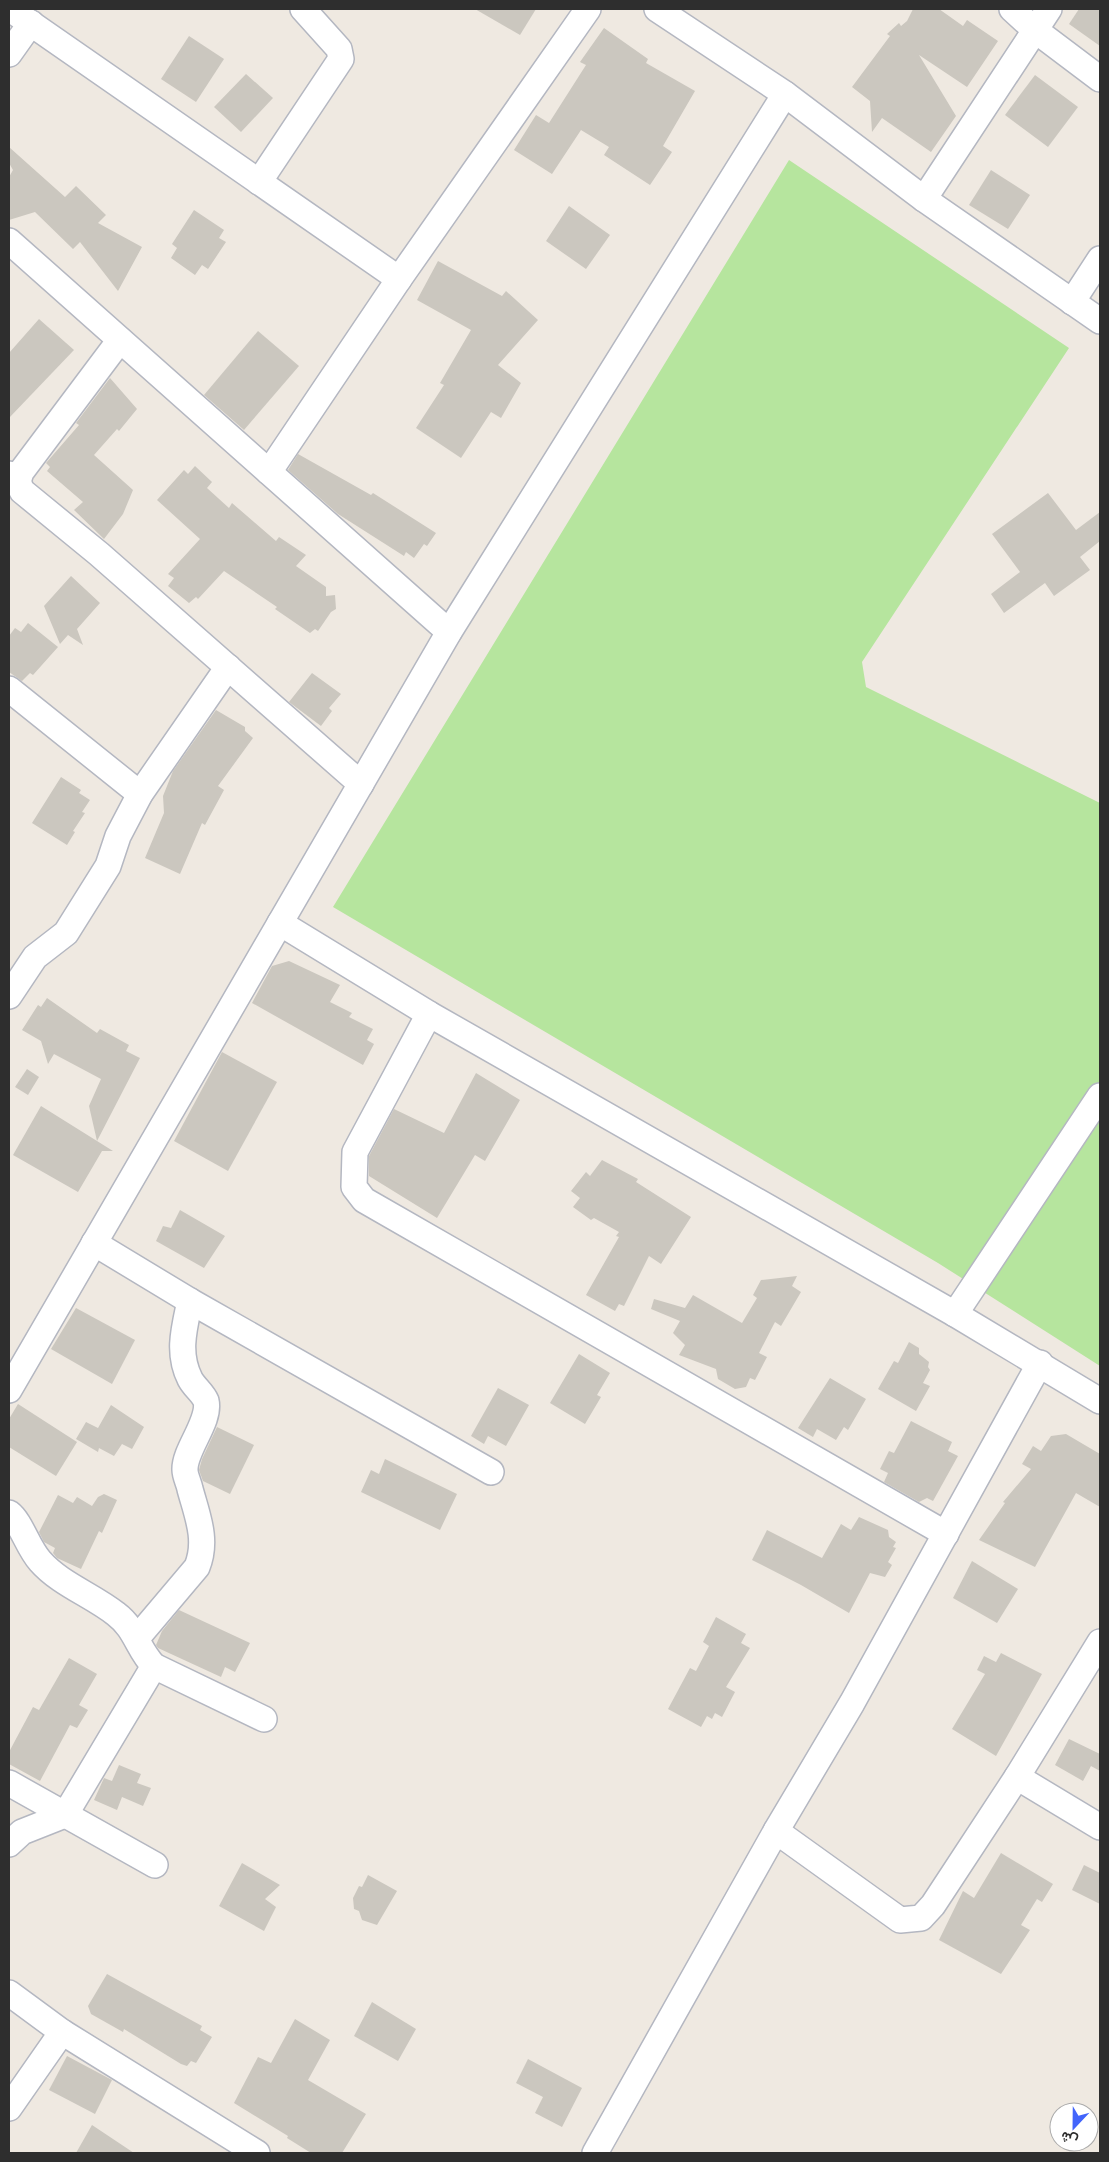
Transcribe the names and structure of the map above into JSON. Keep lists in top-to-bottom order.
{
  "north": "bottom"
}
